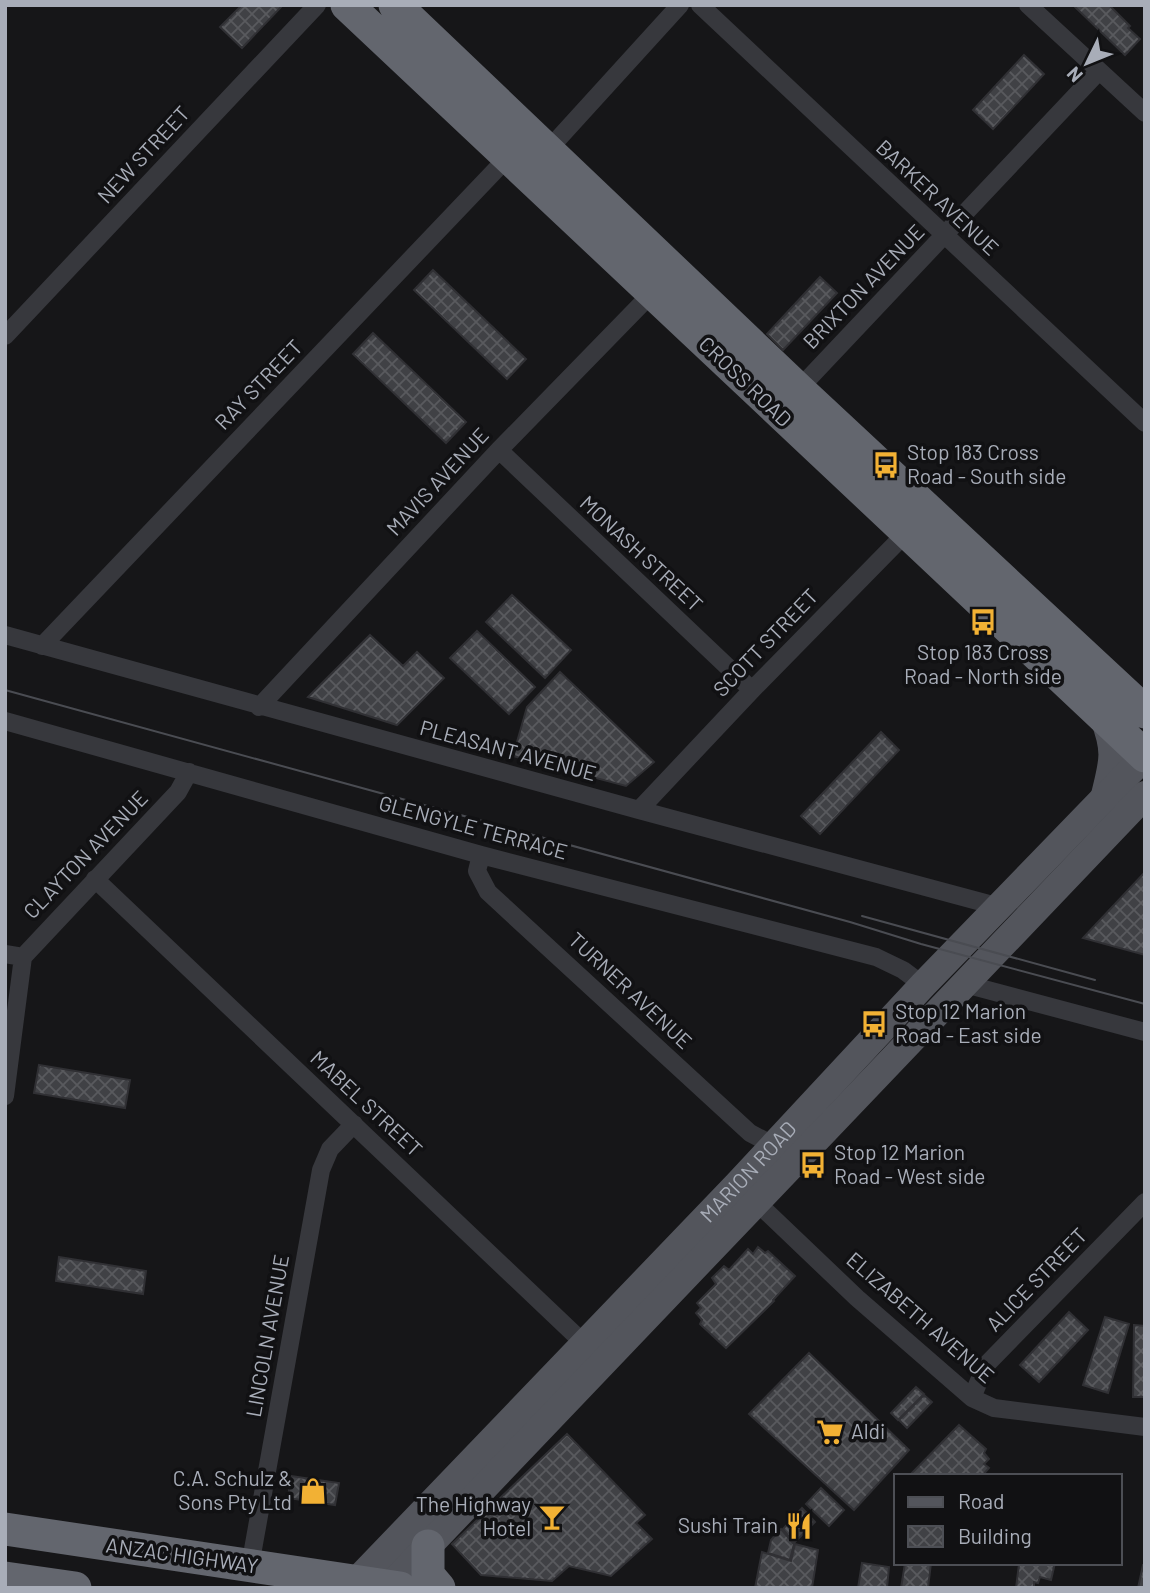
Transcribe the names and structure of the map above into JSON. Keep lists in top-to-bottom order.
{
  "streets": {
    "highway": ["CROSS ROAD", "ANZAC HIGHWAY"],
    "main road": ["MARION ROAD"],
    "street": [
      "NEW STREET",
      "BARKER AVENUE",
      "BRIXTON AVENUE",
      "RAY STREET",
      "MAVIS AVENUE",
      "MONASH STREET",
      "SCOTT STREET",
      "PLEASANT AVENUE",
      "GLENGYLE TERRACE",
      "CLAYTON AVENUE",
      "TURNER AVENUE",
      "MABEL STREET",
      "ALICE STREET",
      "ELIZABETH AVENUE",
      "LINCOLN AVENUE"
    ]
  },
  "crossings": [
    ["BARKER AVENUE", "BRIXTON AVENUE"],
    ["BRIXTON AVENUE", "CROSS ROAD"],
    ["CROSS ROAD", "RAY STREET"],
    ["CROSS ROAD", "MAVIS AVENUE"],
    ["CROSS ROAD", "SCOTT STREET"],
    ["CROSS ROAD", "MARION ROAD"],
    ["RAY STREET", "PLEASANT AVENUE"],
    ["MAVIS AVENUE", "MONASH STREET"],
    ["MAVIS AVENUE", "PLEASANT AVENUE"],
    ["MONASH STREET", "SCOTT STREET"],
    ["SCOTT STREET", "PLEASANT AVENUE"],
    ["PLEASANT AVENUE", "MARION ROAD"],
    ["GLENGYLE TERRACE", "CLAYTON AVENUE"],
    ["GLENGYLE TERRACE", "TURNER AVENUE"],
    ["GLENGYLE TERRACE", "MARION ROAD"],
    ["CLAYTON AVENUE", "MABEL STREET"],
    ["TURNER AVENUE", "MARION ROAD"],
    ["MABEL STREET", "MARION ROAD"],
    ["MABEL STREET", "LINCOLN AVENUE"],
    ["MARION ROAD", "ELIZABETH AVENUE"],
    ["MARION ROAD", "ANZAC HIGHWAY"],
    ["ALICE STREET", "ELIZABETH AVENUE"],
    ["LINCOLN AVENUE", "ANZAC HIGHWAY"]
  ],
  "places": {
    "bus stop": [
      "Stop 183 Cross Road - South side",
      "Stop 183 Cross Road - North side",
      "Stop 12 Marion Road - East side",
      "Stop 12 Marion Road - West side"
    ],
    "supermarket": ["Aldi"],
    "shop": ["C.A. Schulz & Sons Pty Ltd"],
    "bar": ["The Highway Hotel"],
    "restaurant": ["Sushi Train"]
  },
  "legend": ["Road", "Building"],
  "north": "bottom left"
}
